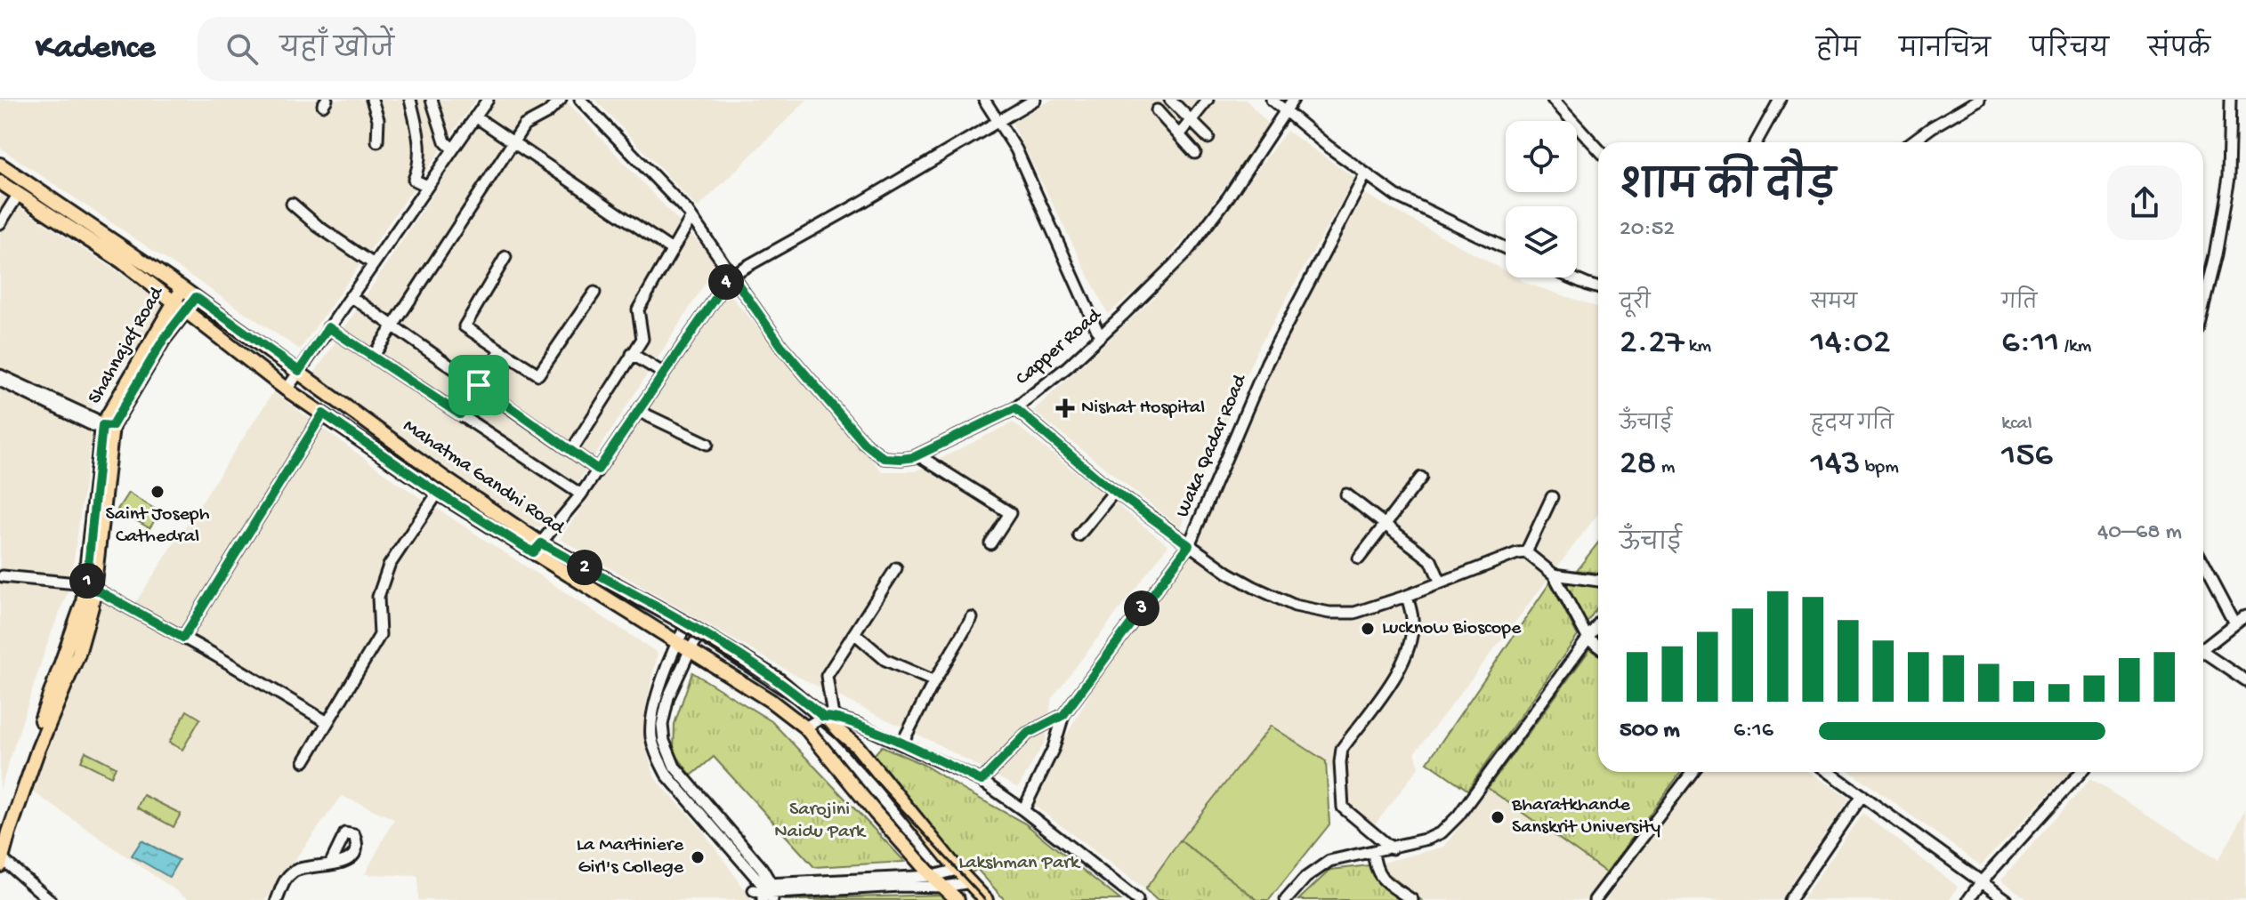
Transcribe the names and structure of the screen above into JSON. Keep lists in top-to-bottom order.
{
  "streets": {
    "main road": ["Shahnajaf Road", "Mahatma Gandhi Road"],
    "street": ["Capper Road", "Waka Qadar Road"]
  },
  "crossings": [
    ["Shahnajaf Road", "Mahatma Gandhi Road"]
  ],
  "parks": ["Sarojini Naidu Park", "Lakshman Park"],
  "places": {
    "health": ["Nishat Hospital"],
    "other": [
      "Saint Joseph Cathedral",
      "Lucknow Bioscope",
      "Bharatkhande Sanskrit University",
      "La Martiniere Girl's College"
    ]
  },
  "page": {
    "header": "Kadence",
    "search": "यहाँ खोजें",
    "nav": [
      "होम",
      "मानचित्र",
      "परिचय",
      "संपर्क"
    ],
    "heading": ["शाम की दौड़", "20:52"],
    "stats": [
      ["दूरी", "2.27 km"],
      ["समय", "14:02"],
      ["गति", "6:11 /km"],
      ["ऊँचाई", "28 m"],
      ["हृदय गति", "143 bpm"],
      ["kcal", "156"]
    ],
    "pins": [
      "4",
      "2",
      "1",
      "3"
    ],
    "chart": ["ऊँचाई", "40–68 m"],
    "list": [
      {
        "name": "500 m",
        "note": "6:16"
      }
    ]
  }
}
